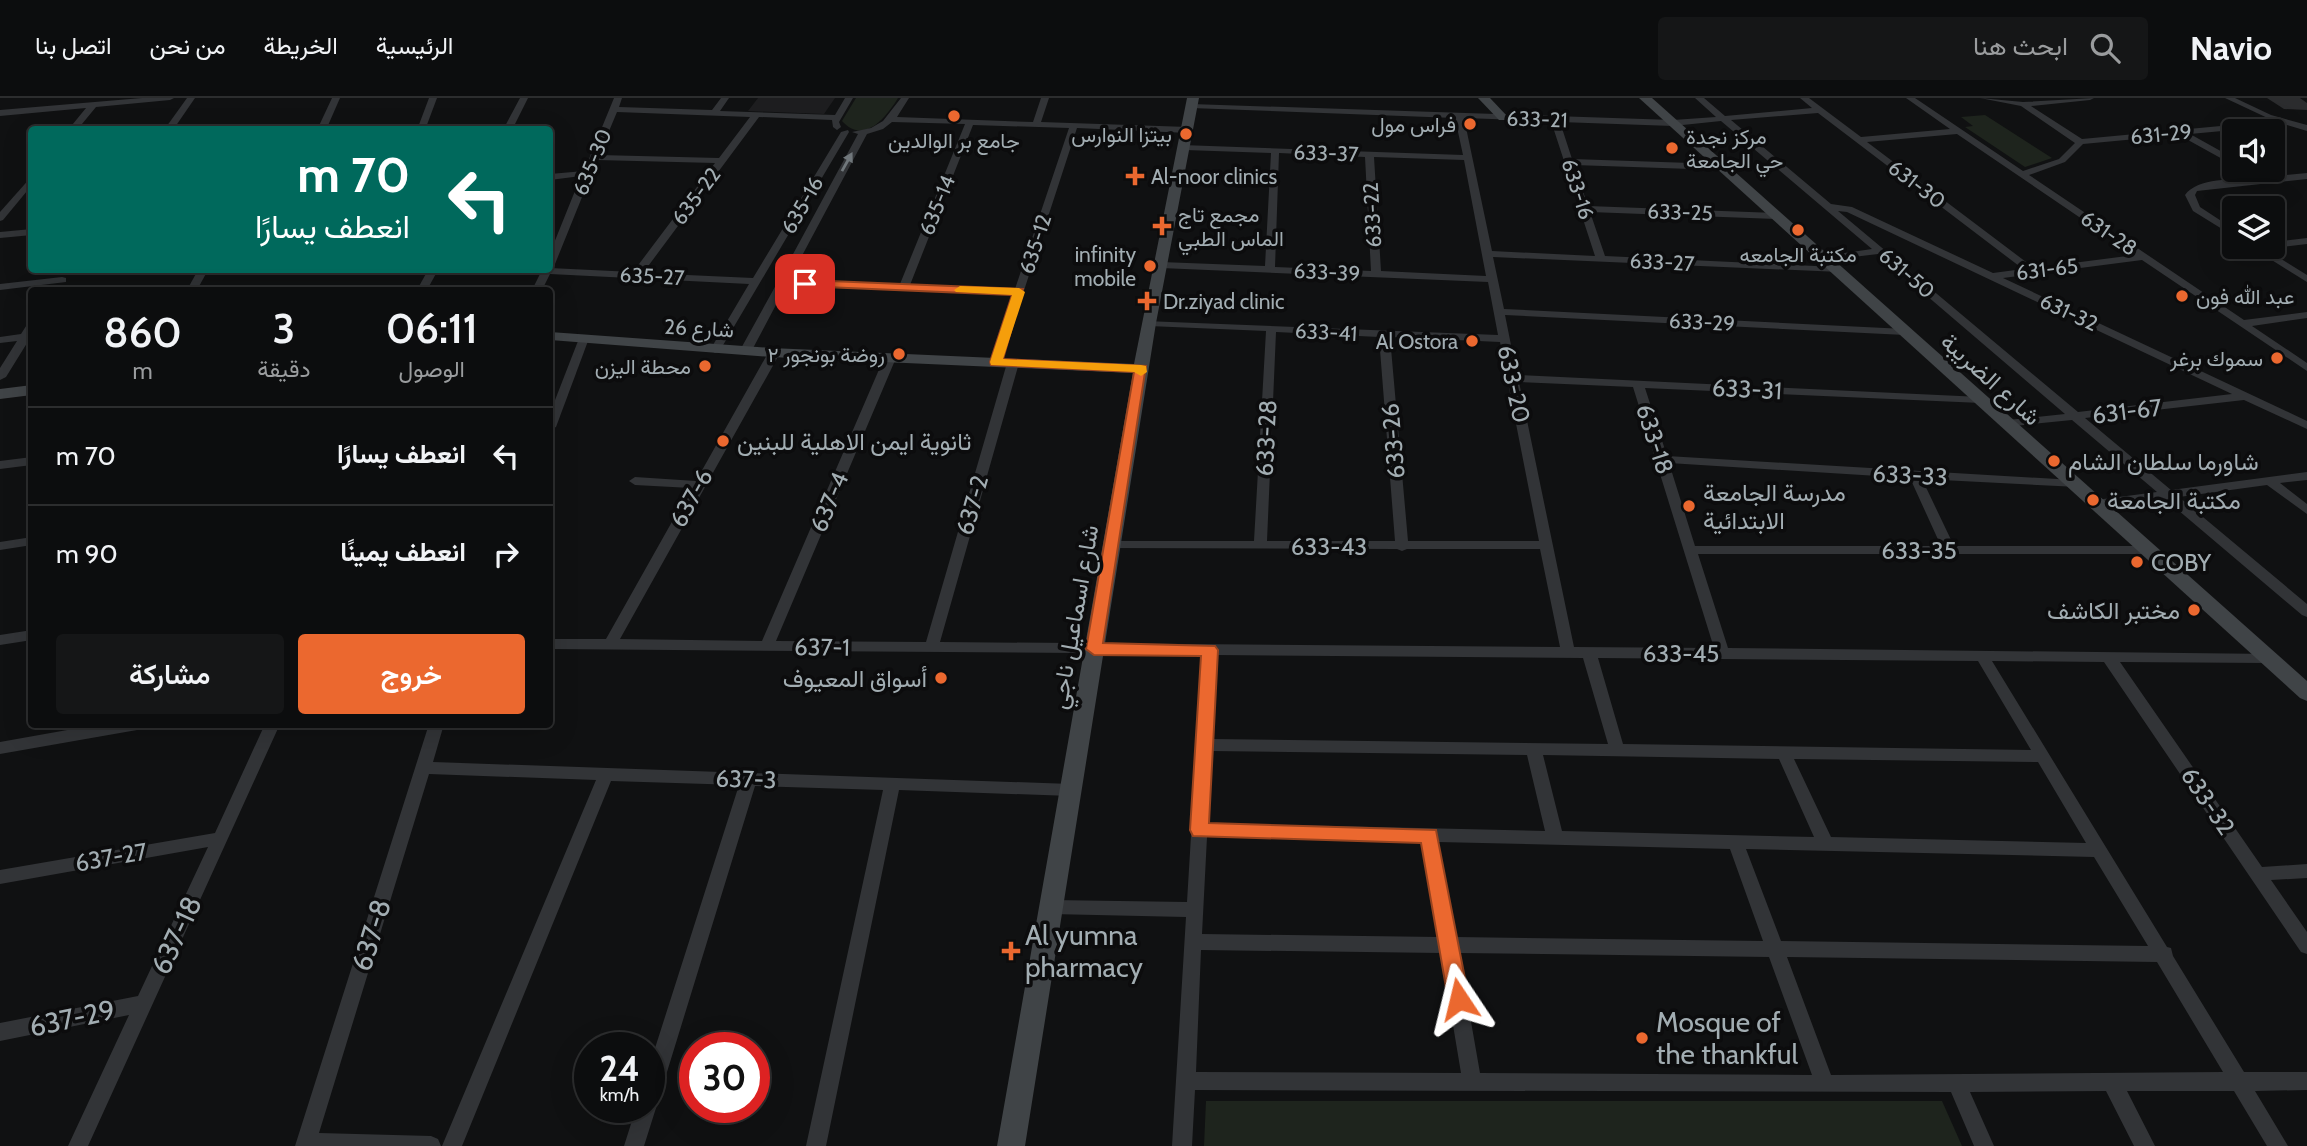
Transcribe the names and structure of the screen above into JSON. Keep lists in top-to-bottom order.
{
  "streets": {
    "street": [
      "633-21",
      "631-29",
      "633-37",
      "635-30",
      "631-30",
      "633-16",
      "635-22",
      "635-16",
      "635-14",
      "633-25",
      "633-22",
      "631-28",
      "635-12",
      "633-27",
      "631-65",
      "633-39",
      "631-50",
      "635-27",
      "631-32",
      "633-29",
      "شارع 26",
      "633-41",
      "شارع الضريبة",
      "633-20",
      "633-31",
      "631-67",
      "633-28",
      "633-18",
      "633-26",
      "633-33",
      "637-6",
      "637-4",
      "637-2",
      "633-43",
      "633-35",
      "شارع اسماعيل ناجي",
      "637-1",
      "633-45",
      "637-3",
      "633-32",
      "637-27",
      "637-18",
      "637-8",
      "637-29"
    ]
  },
  "crossings": [
    ["633-21", "631-30"],
    ["633-21", "633-16"],
    ["633-21", "631-50"],
    ["633-21", "شارع الضريبة"],
    ["633-21", "633-20"],
    ["633-21", "شارع اسماعيل ناجي"],
    ["633-37", "635-14"],
    ["633-37", "633-22"],
    ["633-37", "635-12"],
    ["633-37", "633-20"],
    ["633-37", "شارع اسماعيل ناجي"],
    ["631-30", "631-65"],
    ["633-16", "633-25"],
    ["633-16", "633-27"],
    ["635-22", "635-27"],
    ["635-16", "635-27"],
    ["635-16", "شارع 26"],
    ["633-25", "شارع الضريبة"],
    ["633-22", "633-39"],
    ["631-28", "631-65"],
    ["635-12", "شارع 26"],
    ["633-27", "631-50"],
    ["633-27", "شارع الضريبة"],
    ["633-27", "633-20"],
    ["631-65", "631-32"],
    ["633-39", "633-20"],
    ["633-39", "شارع اسماعيل ناجي"],
    ["631-50", "631-32"],
    ["631-50", "631-67"],
    ["631-32", "631-67"],
    ["633-29", "شارع الضريبة"],
    ["633-29", "633-20"],
    ["شارع 26", "637-6"],
    ["شارع 26", "637-4"],
    ["شارع 26", "637-2"],
    ["شارع 26", "شارع اسماعيل ناجي"],
    ["633-41", "633-20"],
    ["633-41", "633-28"],
    ["633-41", "633-26"],
    ["633-41", "شارع اسماعيل ناجي"],
    ["شارع الضريبة", "633-31"],
    ["شارع الضريبة", "631-67"],
    ["شارع الضريبة", "633-33"],
    ["شارع الضريبة", "633-35"],
    ["شارع الضريبة", "633-45"],
    ["633-20", "633-31"],
    ["633-20", "633-43"],
    ["633-20", "633-45"],
    ["633-31", "633-18"],
    ["633-28", "633-43"],
    ["633-18", "633-33"],
    ["633-18", "633-35"],
    ["633-18", "633-45"],
    ["633-26", "633-43"],
    ["637-6", "637-1"],
    ["637-4", "637-1"],
    ["637-2", "637-1"],
    ["633-43", "شارع اسماعيل ناجي"],
    ["شارع اسماعيل ناجي", "637-1"],
    ["شارع اسماعيل ناجي", "633-45"],
    ["شارع اسماعيل ناجي", "637-3"],
    ["637-1", "633-45"],
    ["633-45", "633-32"],
    ["637-3", "637-8"],
    ["637-27", "637-18"],
    ["637-18", "637-29"]
  ],
  "places": {
    "other": [
      "جامع بر الوالدين",
      "فراس مول",
      "بيتزا النوارس",
      "مركز نجدة حي الجامعة",
      "مكتبة الجامعه",
      "infinity mobile",
      "عبد الله فون",
      "Al Ostora",
      "روضة بونجور ٢",
      "سموك برغر",
      "محطة اليزن",
      "ثانوية ايمن الاهلية للبنين",
      "شاورما سلطان الشام",
      "مكتبة الجامعة",
      "مدرسة الجامعة الابتدائية",
      "COBY",
      "مختبر الكاشف",
      "أسواق المعيوف",
      "Mosque of the thankful"
    ],
    "health": [
      "Al-noor clinics",
      "مجمع تاج الماس الطبي",
      "Dr.ziyad clinic",
      "Al yumna pharmacy"
    ]
  },
  "page": {
    "header": "Navio",
    "search": "ابحث هنا",
    "nav": [
      "الرئيسية",
      "الخريطة",
      "من نحن",
      "اتصل بنا"
    ],
    "turn": ["70 m", "انعطف يسارًا"],
    "eta": [
      "06:11",
      "الوصول",
      "3",
      "دقيقة",
      "860",
      "m"
    ],
    "list": [
      {
        "name": "انعطف يسارًا",
        "value": "70 m"
      },
      {
        "name": "انعطف يمينًا",
        "value": "90 m"
      }
    ],
    "buttons": ["خروج", "مشاركة"],
    "speed": "24 km/h",
    "limit": "30"
  }
}
